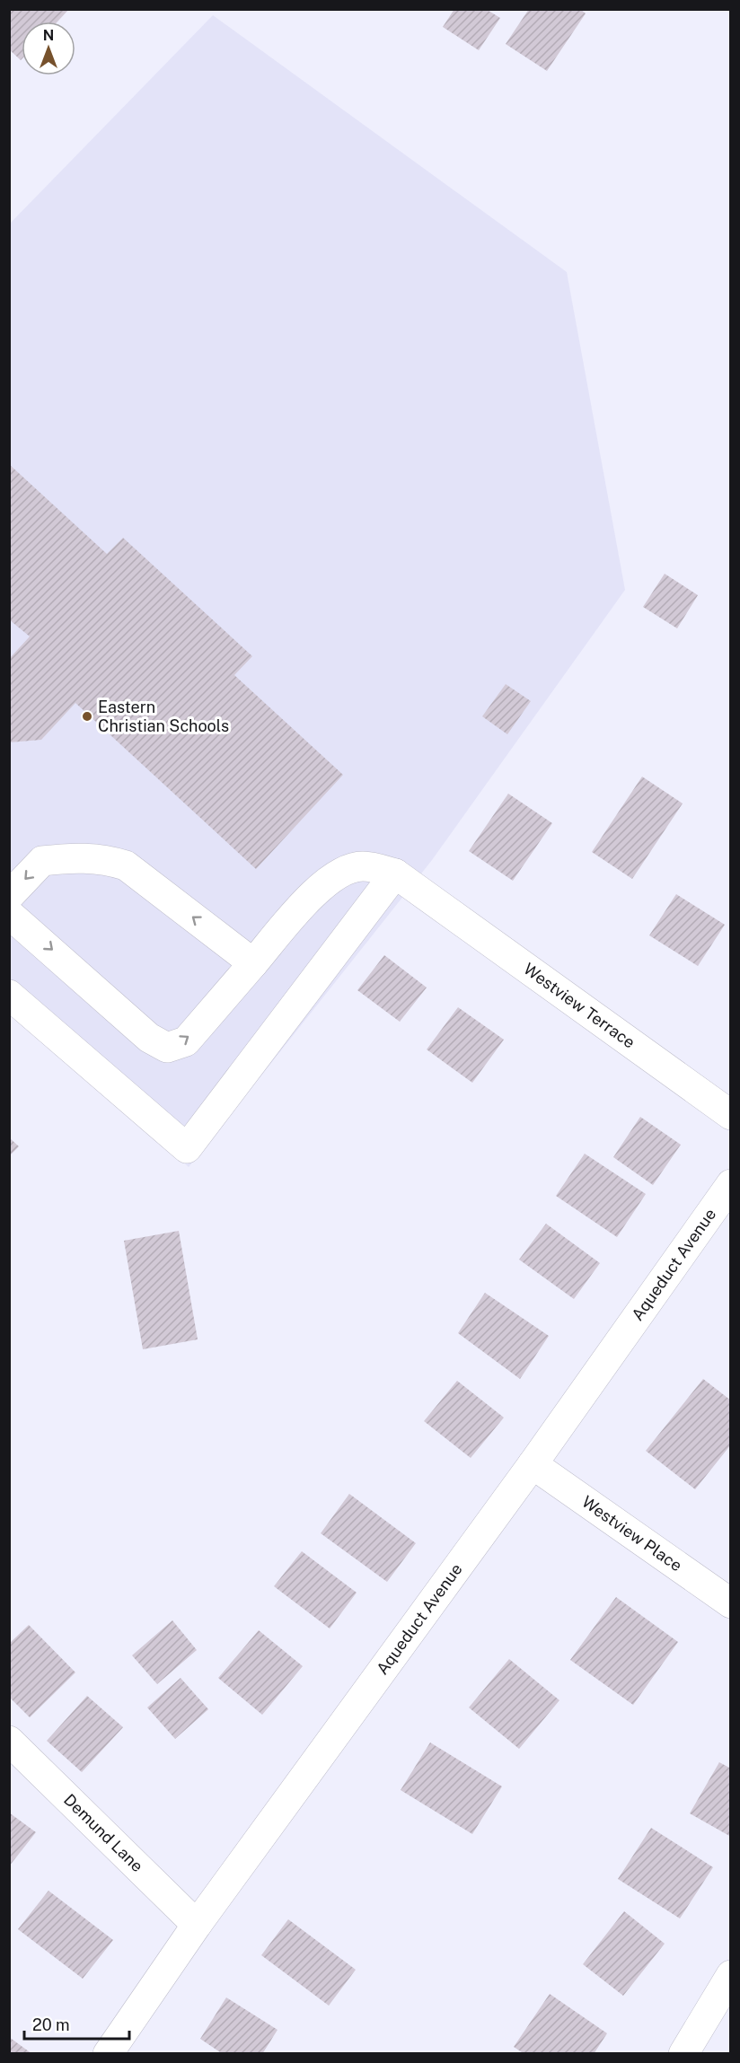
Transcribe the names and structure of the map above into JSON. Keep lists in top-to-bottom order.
{
  "streets": {
    "street": [
      "Westview Terrace",
      "Aqueduct Avenue",
      "Westview Place",
      "Demund Lane"
    ]
  },
  "crossings": [
    ["Aqueduct Avenue", "Westview Place"],
    ["Aqueduct Avenue", "Demund Lane"]
  ],
  "places": ["Eastern Christian Schools"],
  "scale_bar": "20 m",
  "north": "top"
}
